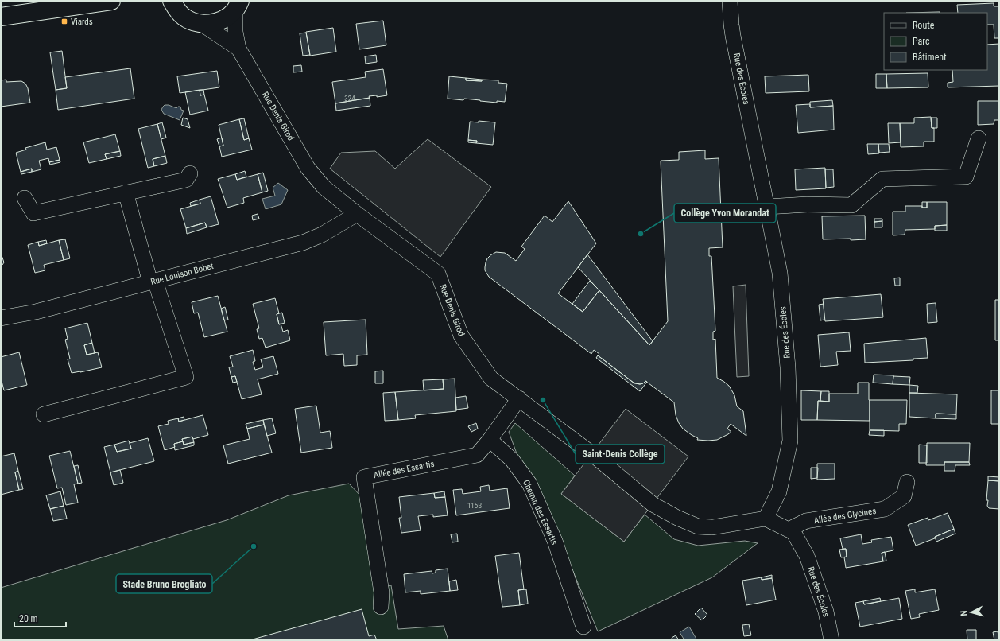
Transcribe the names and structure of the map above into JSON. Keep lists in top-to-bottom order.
{
  "streets": {
    "street": [
      "Rue des Écoles",
      "Rue Denis Girod",
      "Rue Louison Bobet",
      "Allée des Essartis",
      "Chemin des Essartis",
      "Allée des Glycines"
    ]
  },
  "crossings": [
    ["Rue des Écoles", "Rue Denis Girod"],
    ["Rue des Écoles", "Allée des Glycines"],
    ["Rue Denis Girod", "Rue Louison Bobet"],
    ["Allée des Essartis", "Chemin des Essartis"]
  ],
  "places": {
    "transit": ["Viards"],
    "other": ["Collège Yvon Morandat", "Saint-Denis Collège", "Stade Bruno Brogliato"]
  },
  "house_numbers": ["324", "115B"],
  "legend": ["Route", "Parc", "Bâtiment"],
  "scale_bar": "20 m",
  "north": "left"
}
